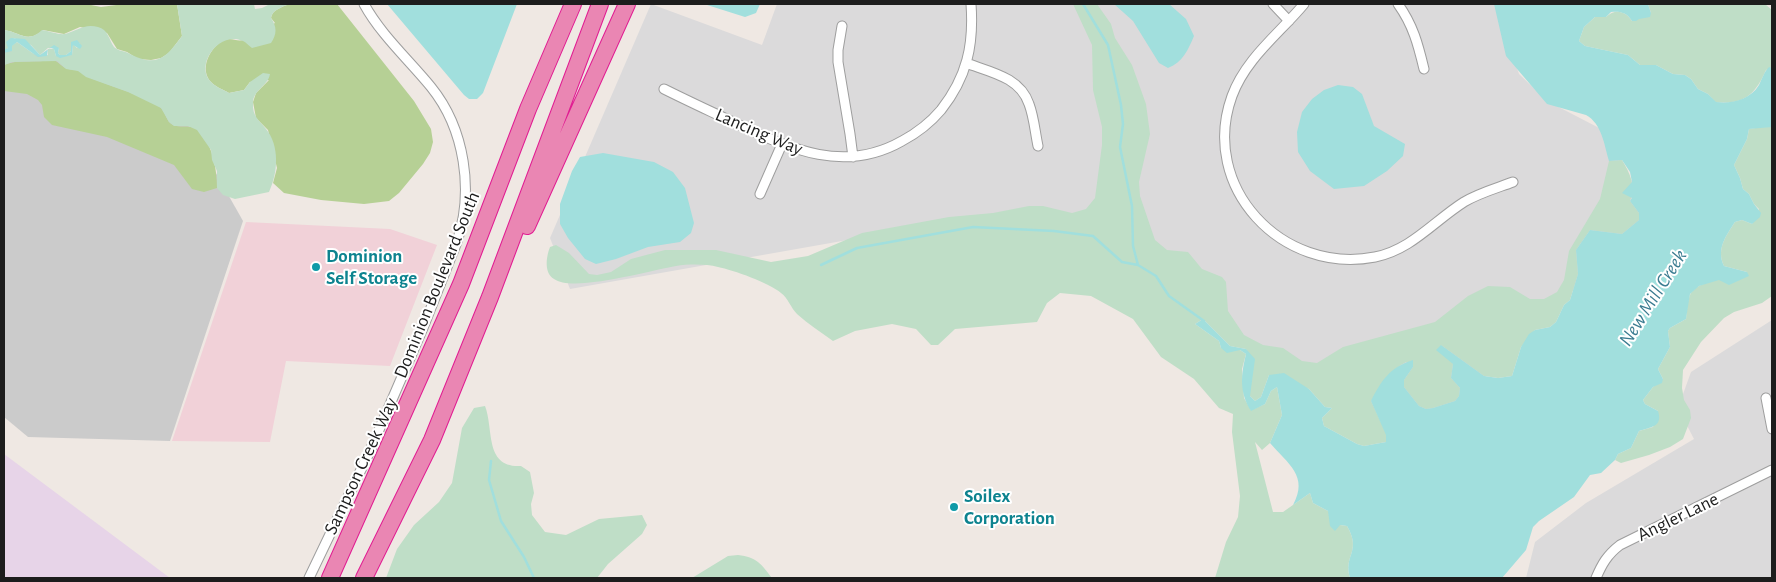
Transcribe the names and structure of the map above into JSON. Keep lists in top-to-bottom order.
{
  "streets": {
    "highway": ["Dominion Boulevard South"],
    "street": ["Lancing Way", "Sampson Creek Way", "Angler Lane"]
  },
  "water": ["New Mill Creek"],
  "places": ["Dominion Self Storage", "Soilex Corporation"]
}
